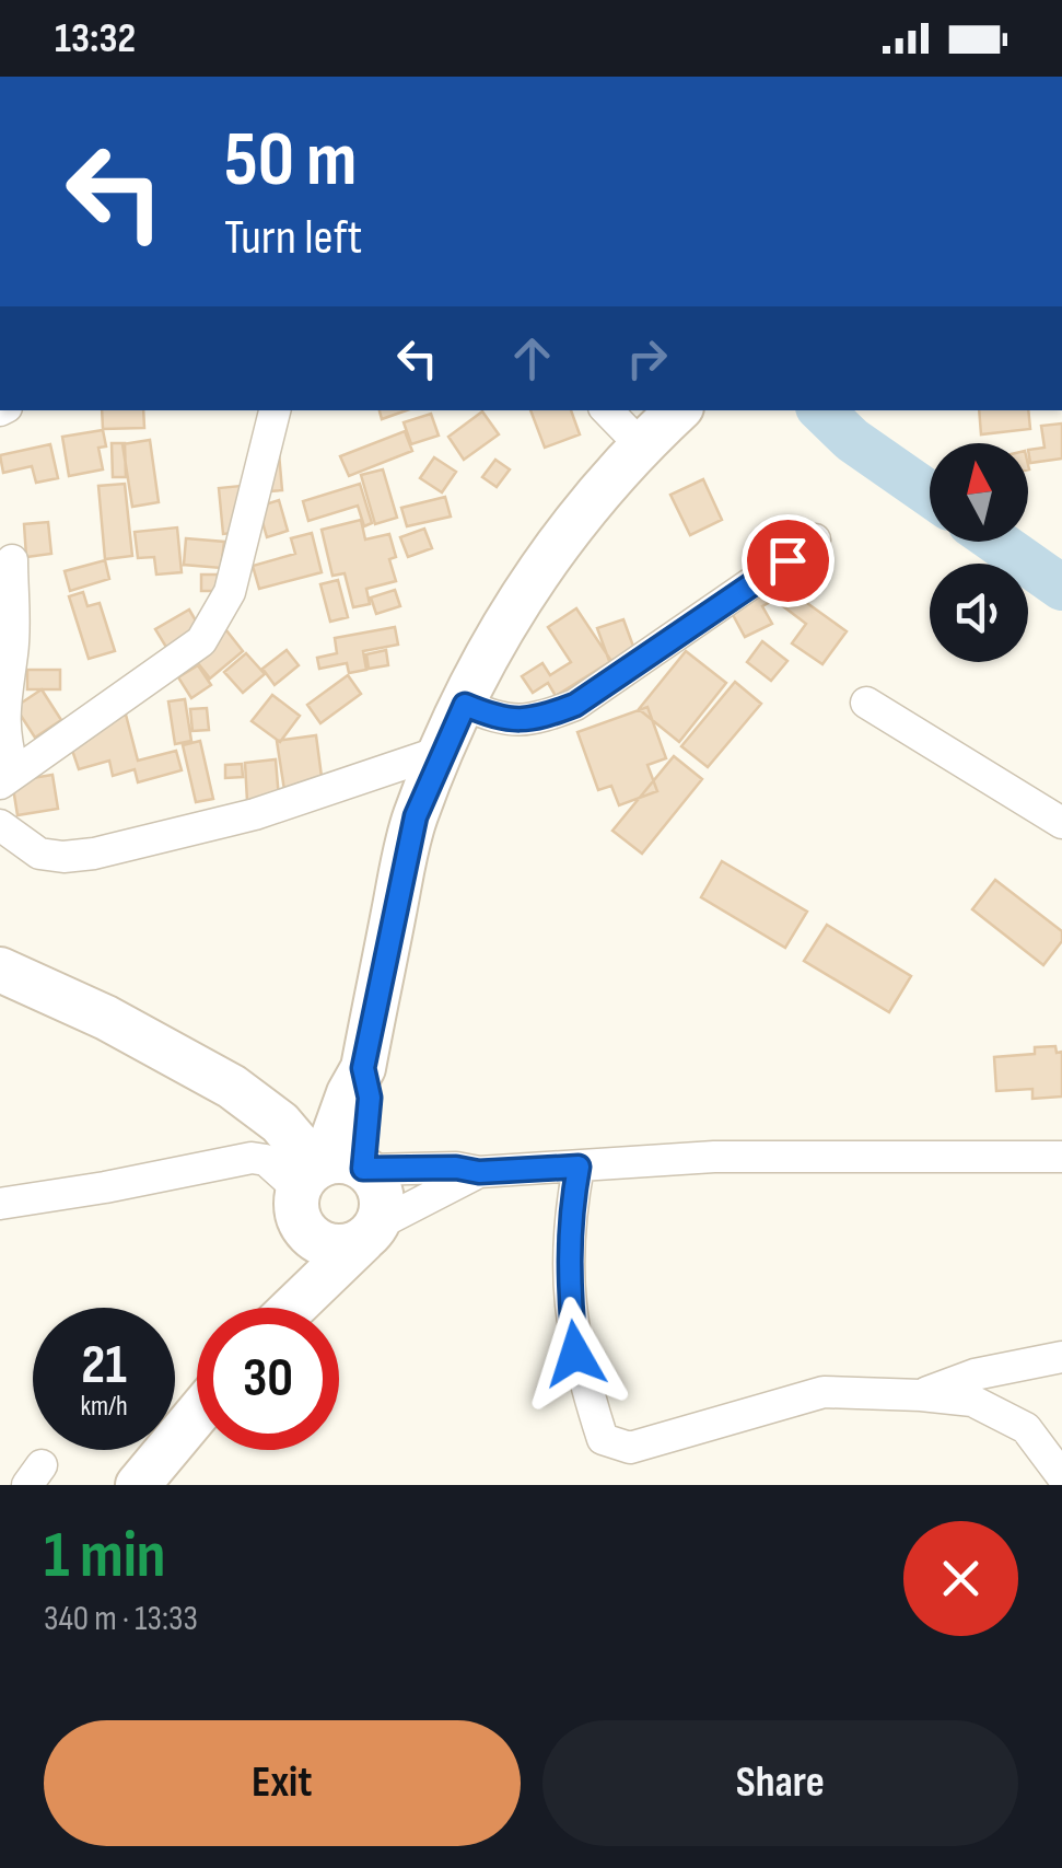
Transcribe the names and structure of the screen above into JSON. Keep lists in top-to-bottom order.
{
  "north": "top",
  "page": {
    "status": "13:32",
    "turn": ["50 m", "Turn left"],
    "speed": "21 km/h",
    "limit": "30",
    "heading": ["1 min", "340 m · 13:33"],
    "buttons": ["Exit", "Share"]
  }
}
